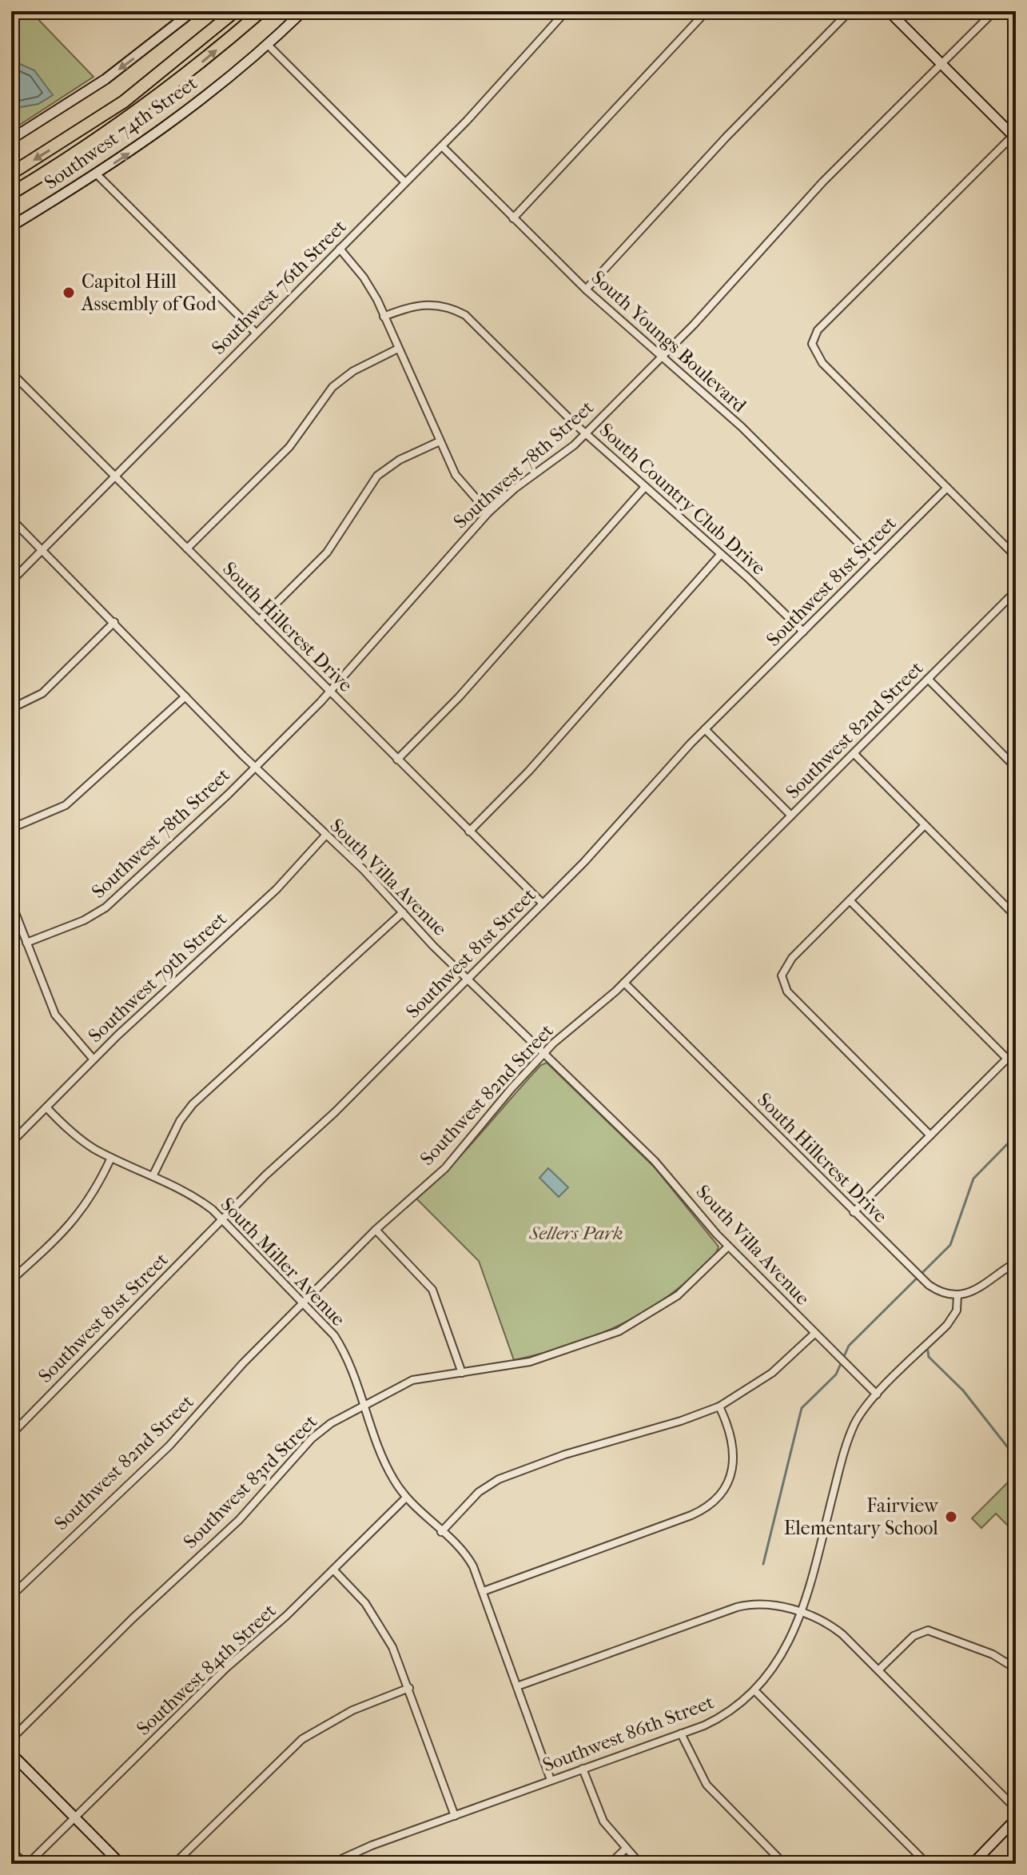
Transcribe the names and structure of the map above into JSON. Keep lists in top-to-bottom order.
{
  "streets": {
    "main road": ["Southwest 74th Street"],
    "street": [
      "Southwest 76th Street",
      "South Youngs Boulevard",
      "Southwest 78th Street",
      "South Country Club Drive",
      "Southwest 81st Street",
      "South Hillcrest Drive",
      "Southwest 82nd Street",
      "South Villa Avenue",
      "Southwest 79th Street",
      "South Miller Avenue",
      "Southwest 83rd Street",
      "Southwest 84th Street",
      "Southwest 86th Street"
    ]
  },
  "crossings": [
    ["Southwest 76th Street", "South Youngs Boulevard"],
    ["Southwest 76th Street", "South Hillcrest Drive"],
    ["Southwest 76th Street", "South Villa Avenue"],
    ["South Youngs Boulevard", "Southwest 78th Street"],
    ["South Youngs Boulevard", "Southwest 81st Street"],
    ["Southwest 78th Street", "South Country Club Drive"],
    ["Southwest 78th Street", "South Hillcrest Drive"],
    ["Southwest 78th Street", "South Villa Avenue"],
    ["South Country Club Drive", "Southwest 81st Street"],
    ["Southwest 81st Street", "South Hillcrest Drive"],
    ["Southwest 81st Street", "South Villa Avenue"],
    ["Southwest 81st Street", "South Miller Avenue"],
    ["South Hillcrest Drive", "Southwest 82nd Street"],
    ["South Hillcrest Drive", "Southwest 86th Street"],
    ["Southwest 82nd Street", "South Villa Avenue"],
    ["Southwest 82nd Street", "South Miller Avenue"],
    ["South Villa Avenue", "Southwest 79th Street"],
    ["South Villa Avenue", "Southwest 83rd Street"],
    ["South Villa Avenue", "Southwest 86th Street"],
    ["Southwest 79th Street", "South Miller Avenue"],
    ["South Miller Avenue", "Southwest 83rd Street"],
    ["South Miller Avenue", "Southwest 84th Street"],
    ["South Miller Avenue", "Southwest 86th Street"]
  ],
  "parks": ["Sellers Park"],
  "places": ["Capitol Hill Assembly of God", "Fairview Elementary School"]
}
